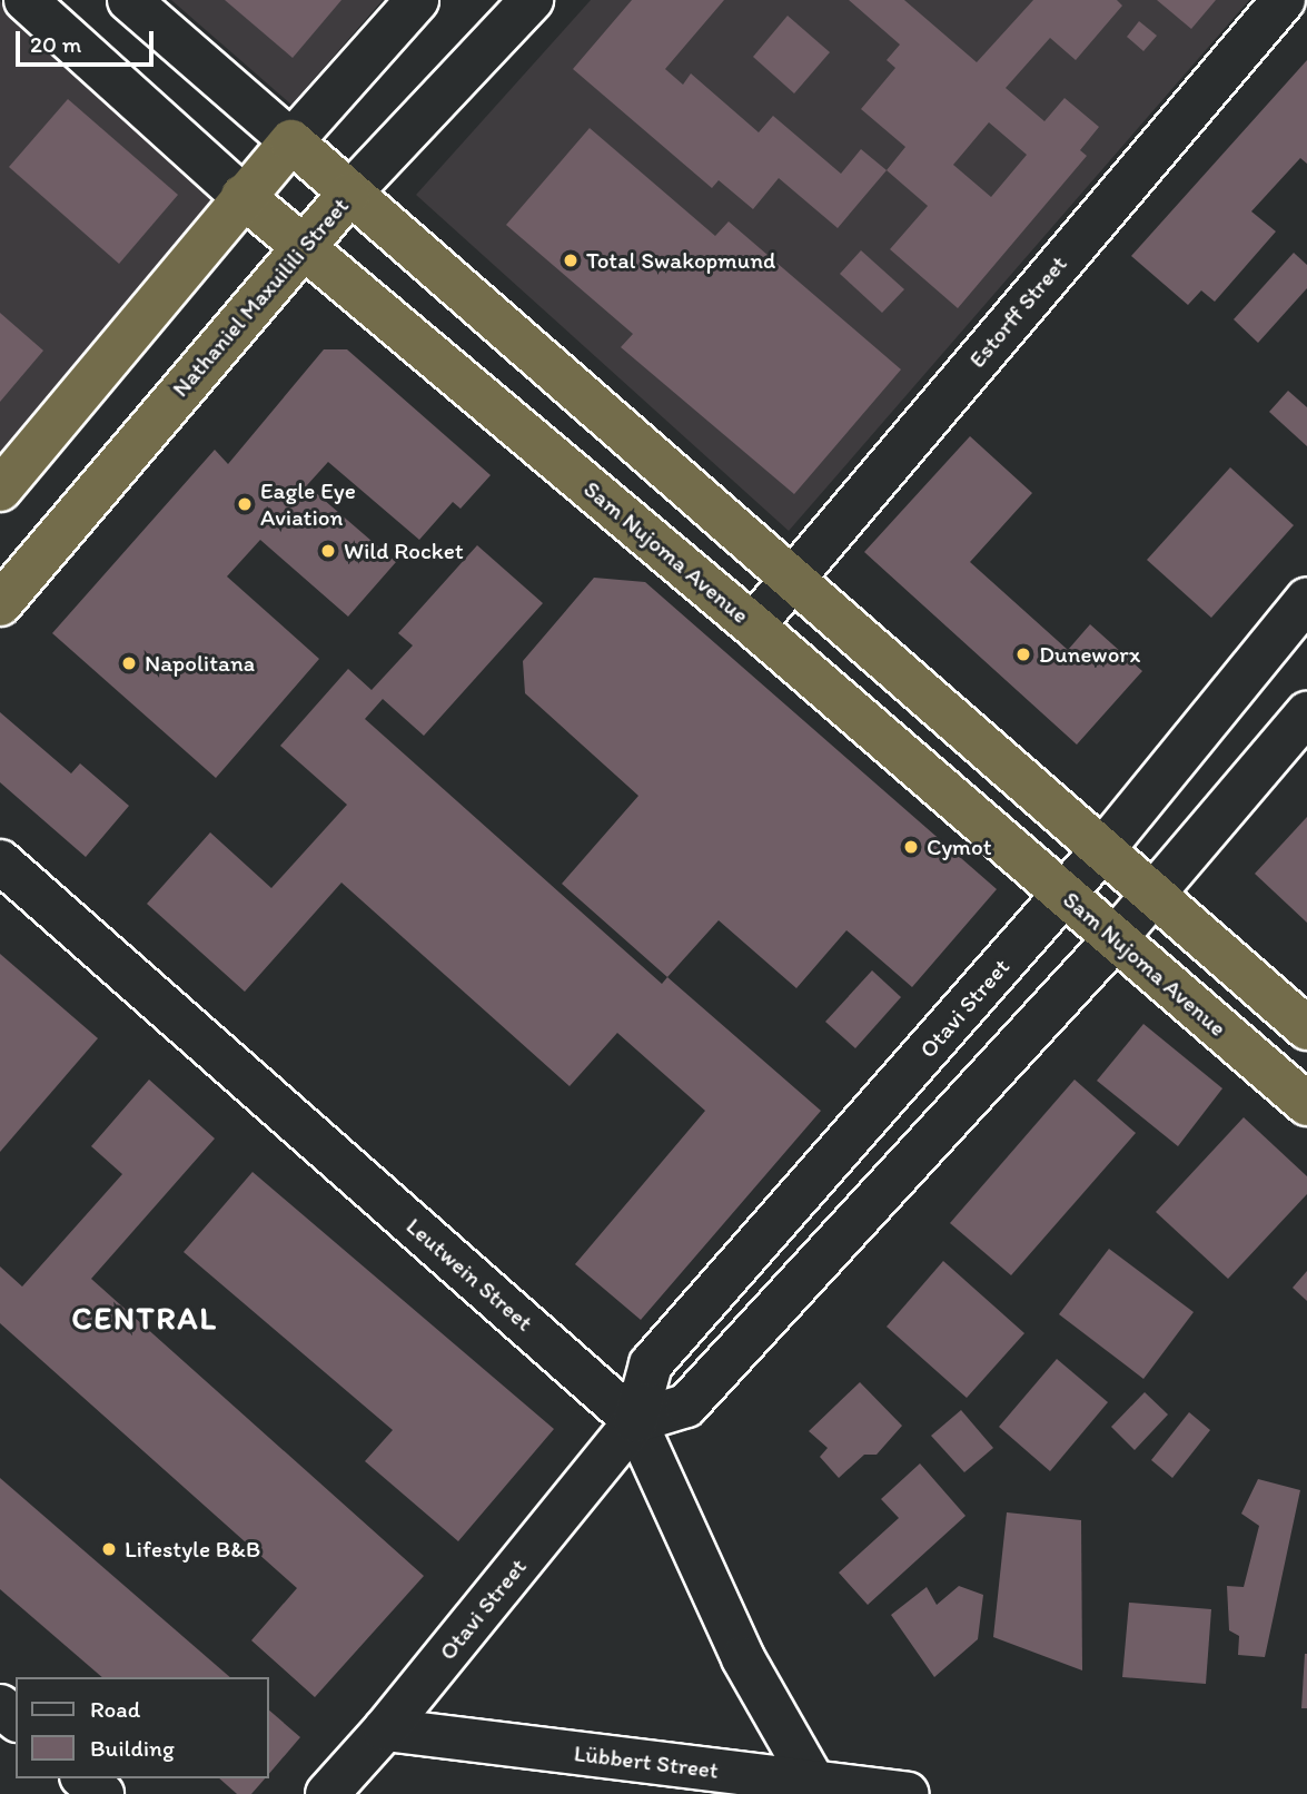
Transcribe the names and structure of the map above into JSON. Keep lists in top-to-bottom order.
{
  "streets": {
    "highway": ["Nathaniel Maxuilili Street", "Sam Nujoma Avenue"],
    "street": [
      "Estorff Street",
      "Otavi Street",
      "Leutwein Street",
      "Lübbert Street"
    ]
  },
  "crossings": [
    ["Nathaniel Maxuilili Street", "Sam Nujoma Avenue"],
    ["Estorff Street", "Sam Nujoma Avenue"],
    ["Sam Nujoma Avenue", "Otavi Street"],
    ["Otavi Street", "Leutwein Street"],
    ["Otavi Street", "Lübbert Street"],
    ["Leutwein Street", "Lübbert Street"]
  ],
  "districts": ["CENTRAL"],
  "places": [
    "Total Swakopmund",
    "Eagle Eye Aviation",
    "Wild Rocket",
    "Duneworx",
    "Napolitana",
    "Cymot",
    "Lifestyle B&B"
  ],
  "legend": ["Road", "Building"],
  "scale_bar": "20 m"
}
